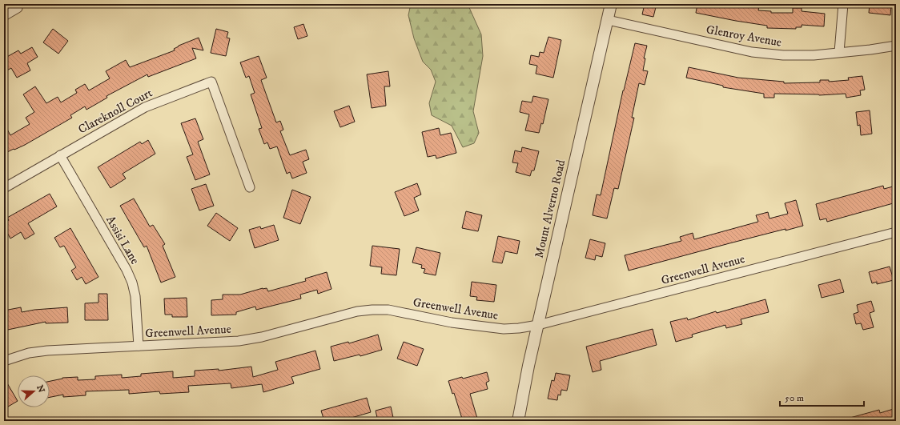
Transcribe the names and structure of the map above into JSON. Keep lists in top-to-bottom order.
{
  "streets": {
    "street": [
      "Glenroy Avenue",
      "Clareknoll Court",
      "Mount Alverno Road",
      "Assisi Lane",
      "Greenwell Avenue"
    ]
  },
  "crossings": [
    ["Glenroy Avenue", "Mount Alverno Road"],
    ["Clareknoll Court", "Assisi Lane"],
    ["Mount Alverno Road", "Greenwell Avenue"],
    ["Assisi Lane", "Greenwell Avenue"]
  ],
  "scale_bar": "50 m",
  "north": "right"
}
